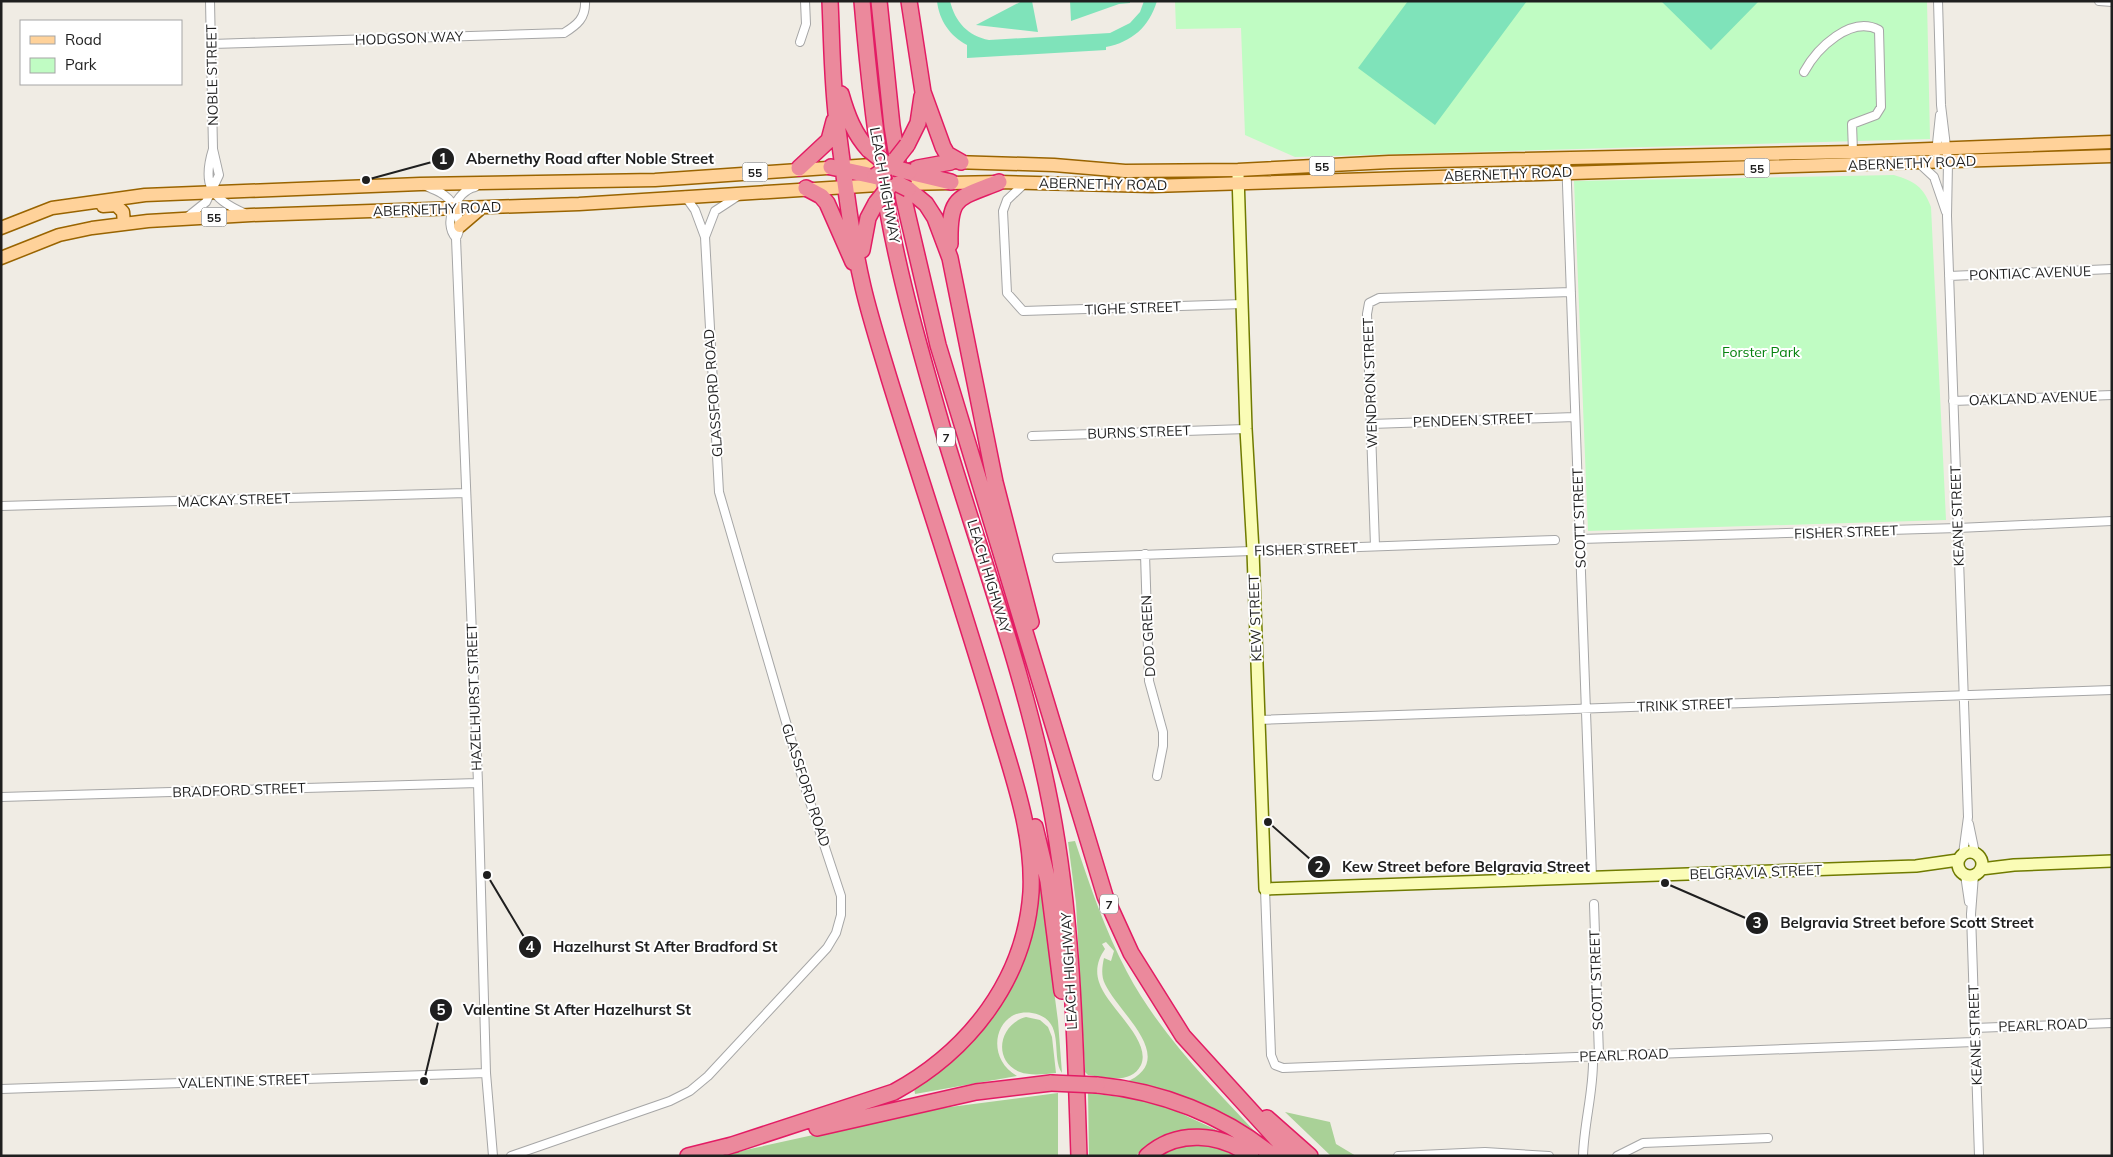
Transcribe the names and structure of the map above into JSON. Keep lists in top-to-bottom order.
{
  "streets": {
    "highway": ["LEACH HIGHWAY", "7"],
    "main road": ["ABERNETHY ROAD", "55"],
    "street": [
      "HODGSON WAY",
      "NOBLE STREET",
      "PONTIAC AVENUE",
      "TIGHE STREET",
      "WENDRON STREET",
      "GLASSFORD ROAD",
      "OAKLAND AVENUE",
      "PENDEEN STREET",
      "BURNS STREET",
      "MACKAY STREET",
      "KEANE STREET",
      "SCOTT STREET",
      "FISHER STREET",
      "KEW STREET",
      "DOD GREEN",
      "HAZELHURST STREET",
      "TRINK STREET",
      "BRADFORD STREET",
      "BELGRAVIA STREET",
      "PEARL ROAD",
      "VALENTINE STREET"
    ]
  },
  "crossings": [
    ["HODGSON WAY", "NOBLE STREET"],
    ["NOBLE STREET", "ABERNETHY ROAD"],
    ["ABERNETHY ROAD", "TIGHE STREET"],
    ["ABERNETHY ROAD", "GLASSFORD ROAD"],
    ["ABERNETHY ROAD", "7"],
    ["ABERNETHY ROAD", "KEANE STREET"],
    ["ABERNETHY ROAD", "SCOTT STREET"],
    ["ABERNETHY ROAD", "KEW STREET"],
    ["ABERNETHY ROAD", "HAZELHURST STREET"],
    ["LEACH HIGHWAY", "7"],
    ["PONTIAC AVENUE", "KEANE STREET"],
    ["TIGHE STREET", "KEW STREET"],
    ["WENDRON STREET", "PENDEEN STREET"],
    ["WENDRON STREET", "SCOTT STREET"],
    ["WENDRON STREET", "FISHER STREET"],
    ["OAKLAND AVENUE", "KEANE STREET"],
    ["PENDEEN STREET", "SCOTT STREET"],
    ["BURNS STREET", "KEW STREET"],
    ["MACKAY STREET", "HAZELHURST STREET"],
    ["KEANE STREET", "FISHER STREET"],
    ["KEANE STREET", "TRINK STREET"],
    ["KEANE STREET", "BELGRAVIA STREET"],
    ["KEANE STREET", "PEARL ROAD"],
    ["SCOTT STREET", "FISHER STREET"],
    ["SCOTT STREET", "TRINK STREET"],
    ["SCOTT STREET", "BELGRAVIA STREET"],
    ["SCOTT STREET", "PEARL ROAD"],
    ["FISHER STREET", "KEW STREET"],
    ["FISHER STREET", "DOD GREEN"],
    ["KEW STREET", "TRINK STREET"],
    ["KEW STREET", "BELGRAVIA STREET"],
    ["KEW STREET", "PEARL ROAD"],
    ["HAZELHURST STREET", "BRADFORD STREET"],
    ["HAZELHURST STREET", "VALENTINE STREET"]
  ],
  "parks": ["Forster Park"],
  "places": [
    "Abernethy Road after Noble Street",
    "Kew Street before Belgravia Street",
    "Hazelhurst St After Bradford St",
    "Belgravia Street before Scott Street",
    "Valentine St After Hazelhurst St"
  ],
  "legend": ["Road", "Park"]
}
